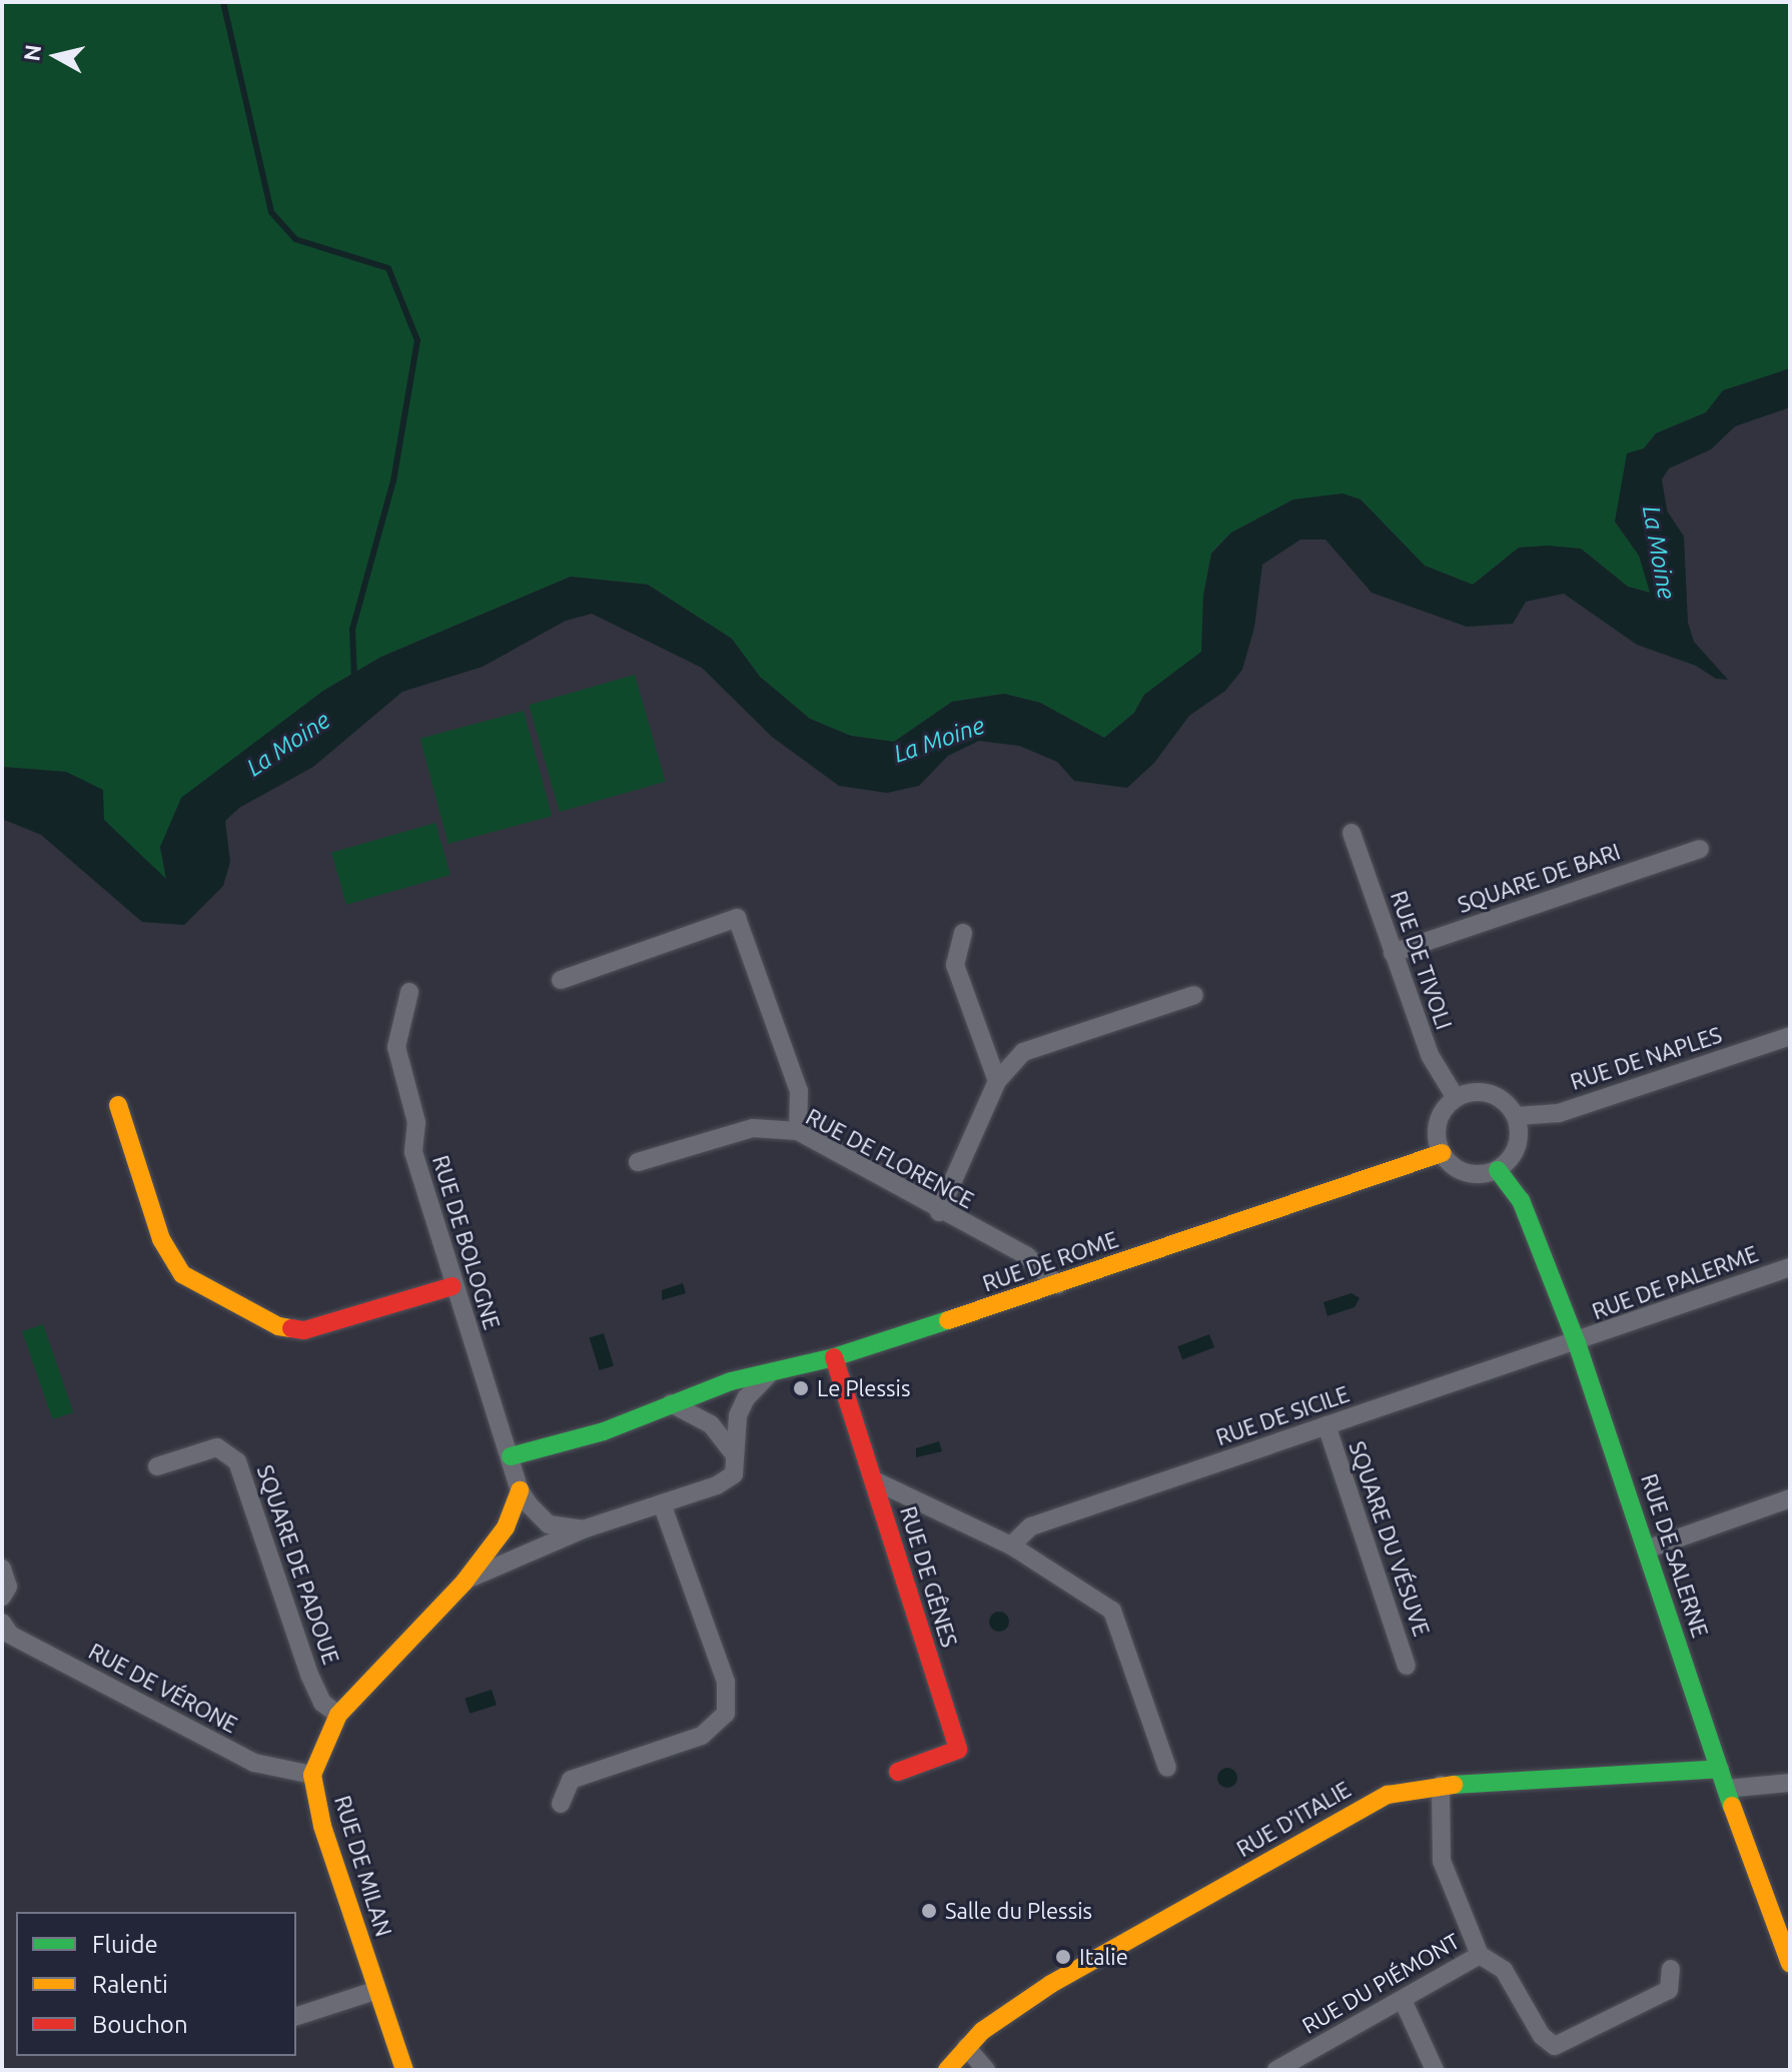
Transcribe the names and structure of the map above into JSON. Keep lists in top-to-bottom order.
{
  "streets": {
    "street": [
      "SQUARE DE BARI",
      "RUE DE TIVOLI",
      "RUE DE NAPLES",
      "RUE DE FLORENCE",
      "RUE DE BOLOGNE",
      "RUE DE ROME",
      "RUE DE PALERME",
      "RUE DE SICILE",
      "SQUARE DU VÉSUVE",
      "RUE DE SALERNE",
      "SQUARE DE PADOUE",
      "RUE DE GÊNES",
      "RUE DE VÉRONE",
      "RUE D’ITALIE",
      "RUE DE MILAN",
      "RUE DU PIÉMONT"
    ]
  },
  "crossings": [
    ["SQUARE DE BARI", "RUE DE TIVOLI"],
    ["RUE DE TIVOLI", "RUE DE NAPLES"],
    ["RUE DE TIVOLI", "RUE DE ROME"],
    ["RUE DE TIVOLI", "RUE DE SALERNE"],
    ["RUE DE NAPLES", "RUE DE ROME"],
    ["RUE DE NAPLES", "RUE DE SALERNE"],
    ["RUE DE FLORENCE", "RUE DE ROME"],
    ["RUE DE BOLOGNE", "RUE DE ROME"],
    ["RUE DE BOLOGNE", "RUE DE MILAN"],
    ["RUE DE ROME", "RUE DE SALERNE"],
    ["RUE DE ROME", "RUE DE GÊNES"],
    ["RUE DE PALERME", "RUE DE SICILE"],
    ["RUE DE PALERME", "RUE DE SALERNE"],
    ["RUE DE SICILE", "SQUARE DU VÉSUVE"],
    ["RUE DE SICILE", "RUE DE SALERNE"],
    ["RUE DE SALERNE", "RUE D’ITALIE"],
    ["SQUARE DE PADOUE", "RUE DE MILAN"],
    ["RUE DE VÉRONE", "RUE DE MILAN"],
    ["RUE D’ITALIE", "RUE DU PIÉMONT"]
  ],
  "water": ["La Moine"],
  "places": ["Le Plessis", "Salle du Plessis", "Italie"],
  "legend": ["Fluide", "Ralenti", "Bouchon"],
  "north": "left"
}
